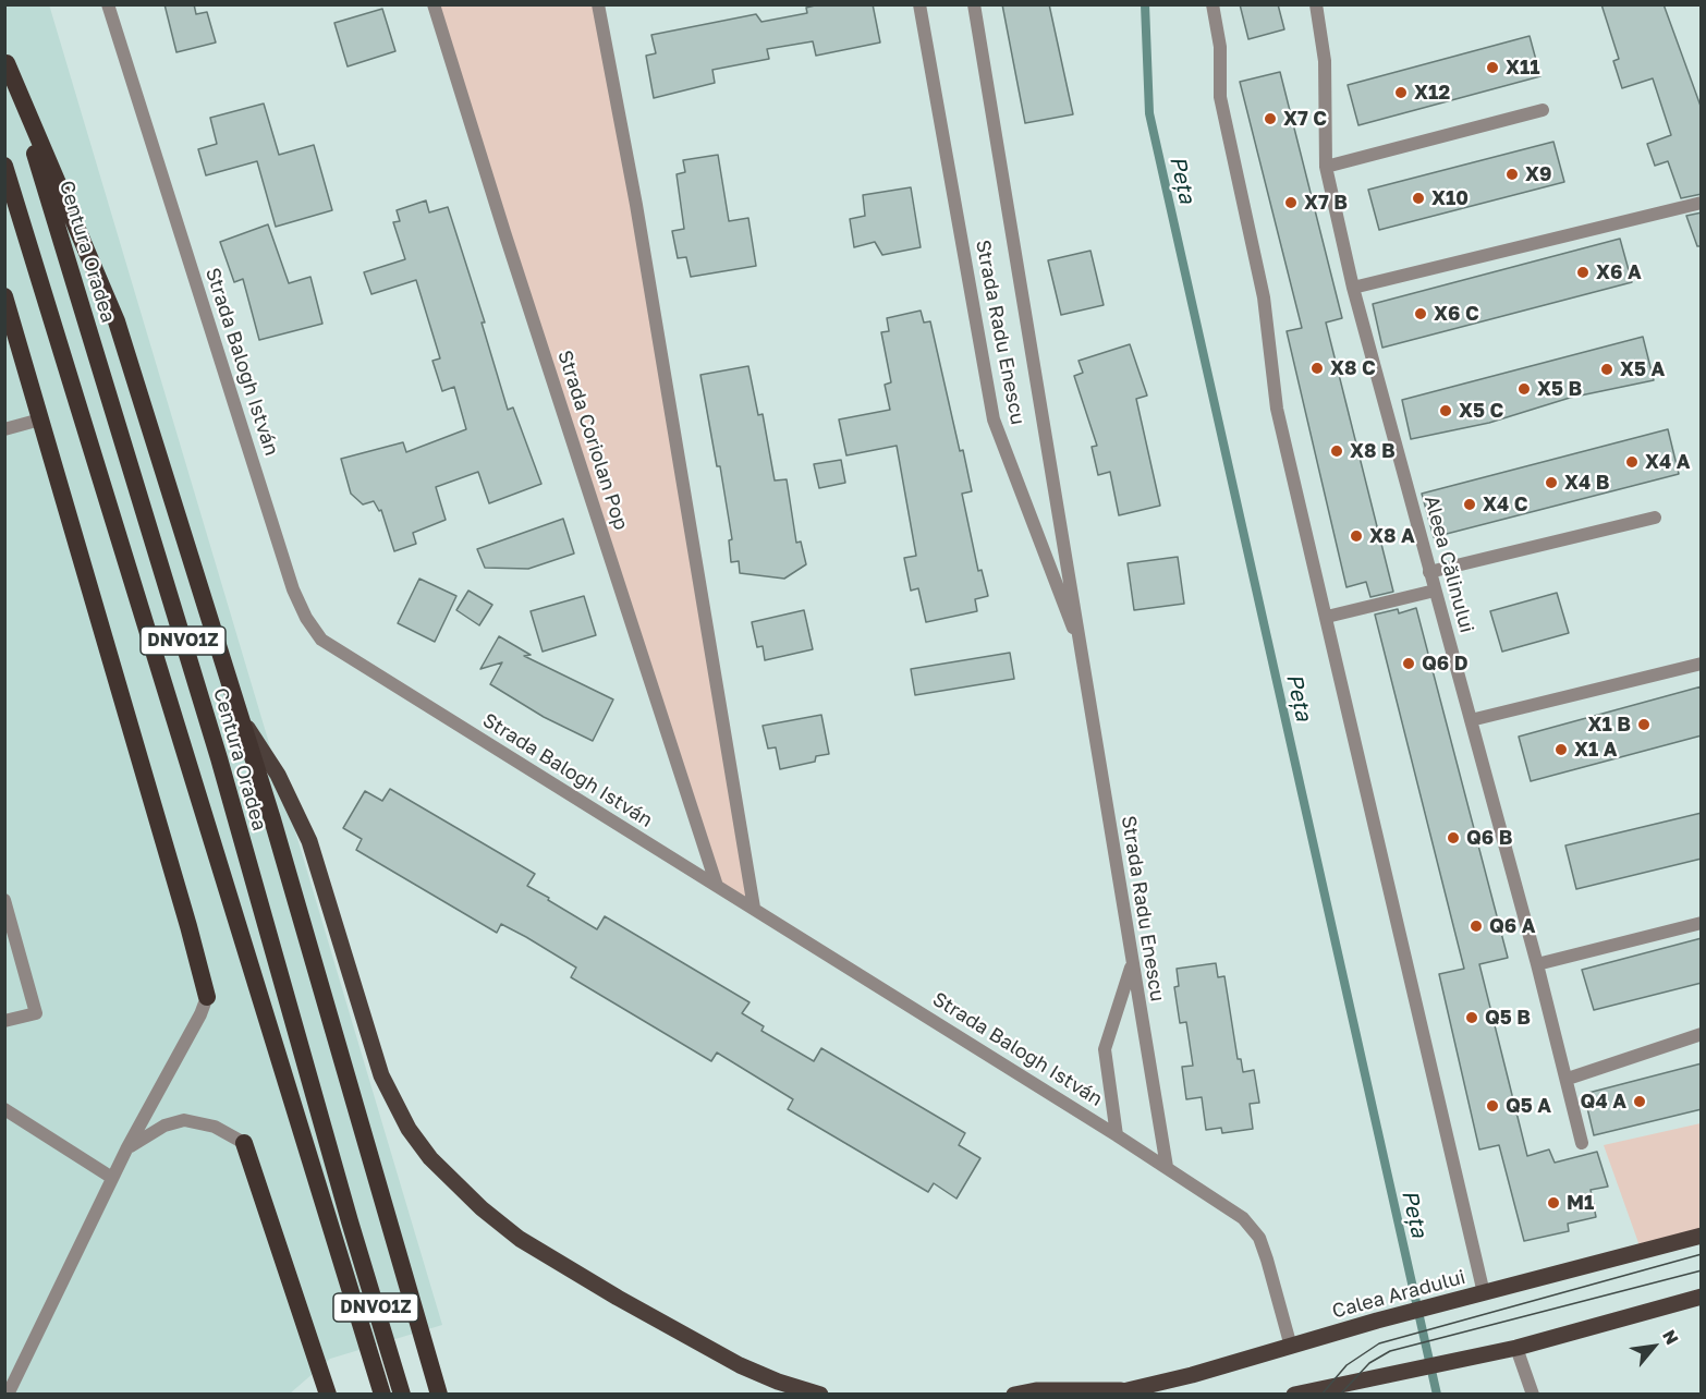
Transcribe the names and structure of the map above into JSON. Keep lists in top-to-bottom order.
{
  "streets": {
    "highway": ["Centura Oradea", "DNVO1Z"],
    "main road": ["Calea Aradului"],
    "street": [
      "Strada Radu Enescu",
      "Strada Balogh István",
      "Strada Coriolan Pop",
      "Aleea Călinului"
    ]
  },
  "crossings": [
    ["Strada Radu Enescu", "Strada Balogh István"],
    ["Strada Balogh István", "Strada Coriolan Pop"],
    ["Strada Balogh István", "Calea Aradului"]
  ],
  "water": ["Peța"],
  "places": [
    "X11",
    "X12",
    "X7 C",
    "X9",
    "X10",
    "X7 B",
    "X6 A",
    "X6 C",
    "X8 C",
    "X5 A",
    "X5 B",
    "X5 C",
    "X8 B",
    "X4 A",
    "X4 B",
    "X4 C",
    "X8 A",
    "Q6 D",
    "X1 B",
    "X1 A",
    "Q6 B",
    "Q6 A",
    "Q5 B",
    "Q4 A",
    "Q5 A",
    "M1"
  ],
  "north": "top right"
}
